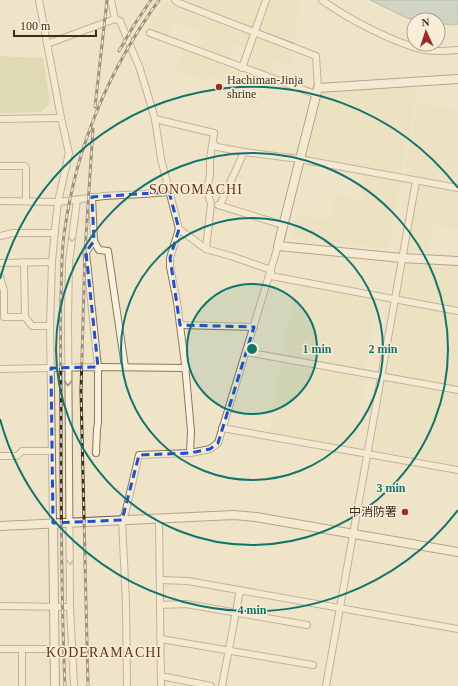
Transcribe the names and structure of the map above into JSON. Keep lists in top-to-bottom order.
{
  "districts": ["SONOMACHI", "KODERAMACHI"],
  "places": ["Hachiman-Jinja shrine", "中消防署"],
  "scale_bar": "100 m",
  "north": "top",
  "rings": [
    "1 min",
    "2 min",
    "3 min",
    "4 min"
  ]
}
